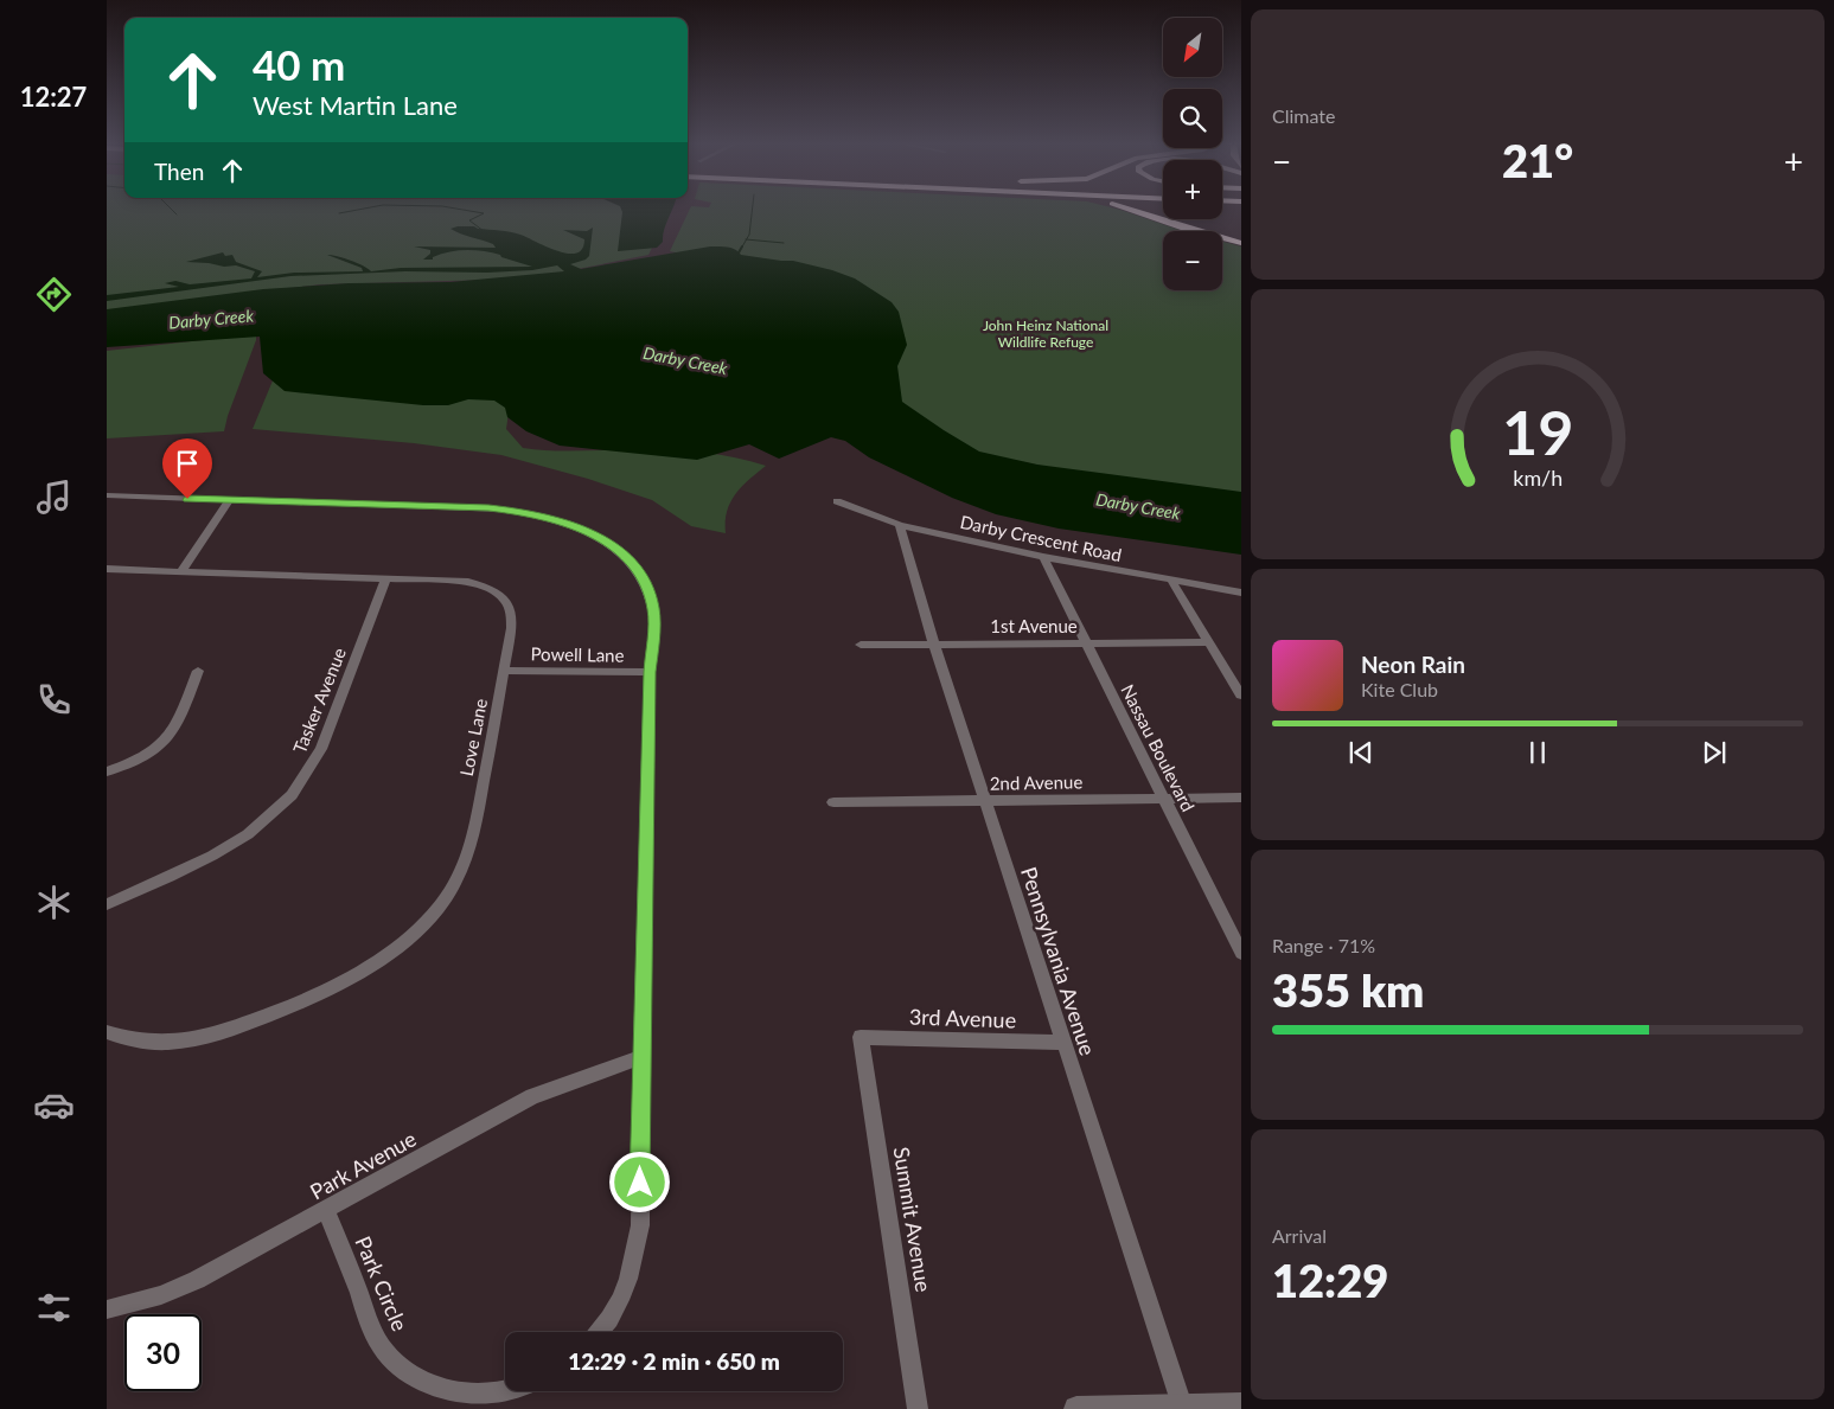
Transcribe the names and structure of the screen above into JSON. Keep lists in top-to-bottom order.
{
  "streets": {
    "street": [
      "Darby Crescent Road",
      "1st Avenue",
      "Powell Lane",
      "Tasker Avenue",
      "Love Lane",
      "Nassau Boulevard",
      "2nd Avenue",
      "Pennsylvania Avenue",
      "3rd Avenue",
      "Park Avenue",
      "Summit Avenue",
      "Park Circle"
    ]
  },
  "crossings": [
    ["Darby Crescent Road", "Nassau Boulevard"],
    ["Darby Crescent Road", "Pennsylvania Avenue"],
    ["1st Avenue", "Nassau Boulevard"],
    ["1st Avenue", "Pennsylvania Avenue"],
    ["Powell Lane", "Love Lane"],
    ["Tasker Avenue", "Love Lane"],
    ["Nassau Boulevard", "2nd Avenue"],
    ["2nd Avenue", "Pennsylvania Avenue"],
    ["Pennsylvania Avenue", "3rd Avenue"],
    ["3rd Avenue", "Summit Avenue"],
    ["Park Avenue", "Park Circle"]
  ],
  "water": ["Darby Creek"],
  "parks": ["John Heinz National Wildlife Refuge"],
  "north": "bottom left",
  "page": {
    "tabs": "12:27",
    "tile": [
      "Climate",
      ["Range · 71%", "355 km"],
      ["Arrival", "12:29"]
    ],
    "map_buttons": ["+", "−"],
    "turn": ["40 m", "West Martin Lane"],
    "heat": ["−", "21°", "+"],
    "then": "Then",
    "song": ["Neon Rain", "Kite Club"],
    "limit": "30",
    "trip": "12:29 · 2 min · 650 m",
    "gauge": ["19", "km/h"]
  }
}
